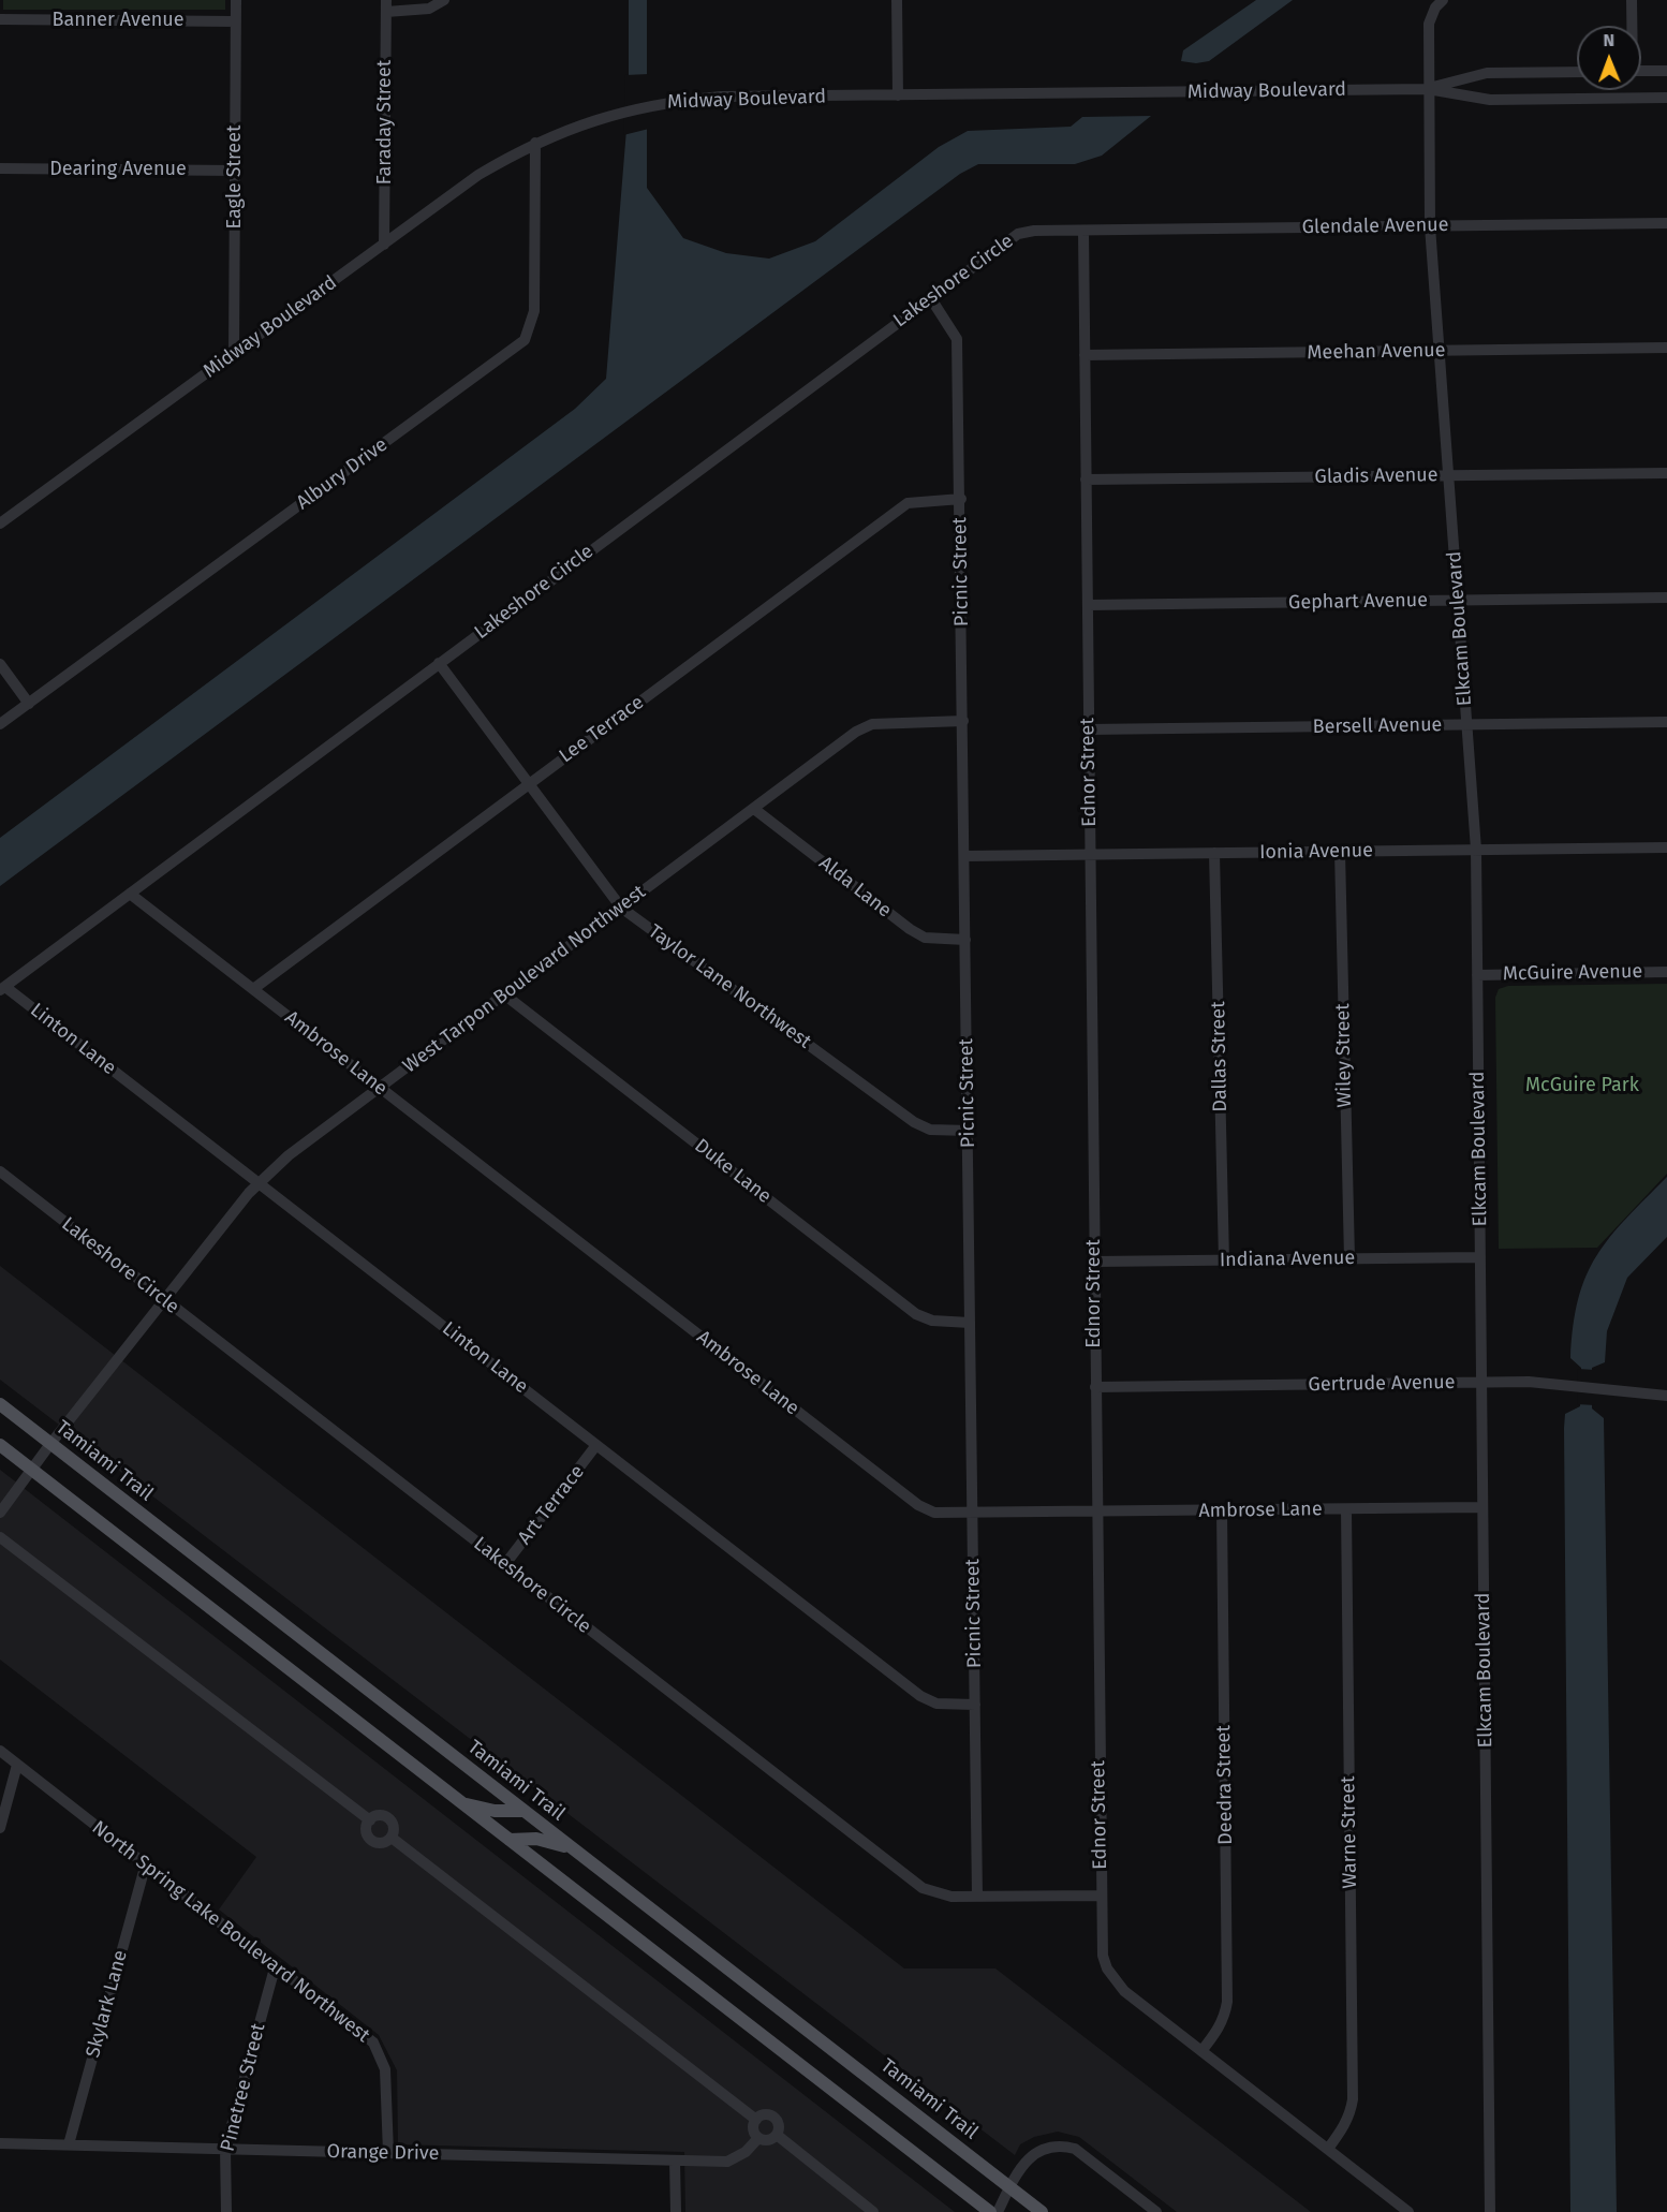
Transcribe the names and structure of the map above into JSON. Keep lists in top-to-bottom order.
{
  "streets": {
    "main road": ["Tamiami Trail"],
    "street": [
      "Banner Avenue",
      "Midway Boulevard",
      "Faraday Street",
      "Dearing Avenue",
      "Eagle Street",
      "Glendale Avenue",
      "Lakeshore Circle",
      "Meehan Avenue",
      "Albury Drive",
      "Gladis Avenue",
      "Picnic Street",
      "Gephart Avenue",
      "Elkcam Boulevard",
      "Bersell Avenue",
      "Lee Terrace",
      "Ednor Street",
      "Ionia Avenue",
      "Alda Lane",
      "McGuire Avenue",
      "West Tarpon Boulevard Northwest",
      "Taylor Lane Northwest",
      "Linton Lane",
      "Ambrose Lane",
      "Wiley Street",
      "Dallas Street",
      "Duke Lane",
      "Indiana Avenue",
      "Gertrude Avenue",
      "Art Terrace",
      "Deedra Street",
      "Warne Street",
      "North Spring Lake Boulevard Northwest",
      "Skylark Lane",
      "Pinetree Street",
      "Orange Drive"
    ]
  },
  "crossings": [
    ["Banner Avenue", "Eagle Street"],
    ["Midway Boulevard", "Faraday Street"],
    ["Midway Boulevard", "Eagle Street"],
    ["Midway Boulevard", "Albury Drive"],
    ["Midway Boulevard", "Elkcam Boulevard"],
    ["Dearing Avenue", "Eagle Street"],
    ["Glendale Avenue", "Lakeshore Circle"],
    ["Glendale Avenue", "Elkcam Boulevard"],
    ["Glendale Avenue", "Ednor Street"],
    ["Lakeshore Circle", "Picnic Street"],
    ["Lakeshore Circle", "Ednor Street"],
    ["Lakeshore Circle", "West Tarpon Boulevard Northwest"],
    ["Lakeshore Circle", "Taylor Lane Northwest"],
    ["Lakeshore Circle", "Linton Lane"],
    ["Lakeshore Circle", "Ambrose Lane"],
    ["Lakeshore Circle", "Art Terrace"],
    ["Meehan Avenue", "Elkcam Boulevard"],
    ["Meehan Avenue", "Ednor Street"],
    ["Gladis Avenue", "Elkcam Boulevard"],
    ["Gladis Avenue", "Ednor Street"],
    ["Picnic Street", "Lee Terrace"],
    ["Picnic Street", "Ionia Avenue"],
    ["Picnic Street", "Alda Lane"],
    ["Picnic Street", "West Tarpon Boulevard Northwest"],
    ["Picnic Street", "Taylor Lane Northwest"],
    ["Picnic Street", "Linton Lane"],
    ["Picnic Street", "Ambrose Lane"],
    ["Picnic Street", "Duke Lane"],
    ["Gephart Avenue", "Elkcam Boulevard"],
    ["Gephart Avenue", "Ednor Street"],
    ["Elkcam Boulevard", "Bersell Avenue"],
    ["Elkcam Boulevard", "Ionia Avenue"],
    ["Elkcam Boulevard", "McGuire Avenue"],
    ["Elkcam Boulevard", "Ambrose Lane"],
    ["Elkcam Boulevard", "Indiana Avenue"],
    ["Elkcam Boulevard", "Gertrude Avenue"],
    ["Bersell Avenue", "Ednor Street"],
    ["Lee Terrace", "Taylor Lane Northwest"],
    ["Lee Terrace", "Ambrose Lane"],
    ["Ednor Street", "Ionia Avenue"],
    ["Ednor Street", "Ambrose Lane"],
    ["Ednor Street", "Indiana Avenue"],
    ["Ednor Street", "Gertrude Avenue"],
    ["Ednor Street", "Deedra Street"],
    ["Ednor Street", "Warne Street"],
    ["Ionia Avenue", "Wiley Street"],
    ["Ionia Avenue", "Dallas Street"],
    ["Alda Lane", "West Tarpon Boulevard Northwest"],
    ["West Tarpon Boulevard Northwest", "Taylor Lane Northwest"],
    ["West Tarpon Boulevard Northwest", "Linton Lane"],
    ["West Tarpon Boulevard Northwest", "Ambrose Lane"],
    ["West Tarpon Boulevard Northwest", "Duke Lane"],
    ["West Tarpon Boulevard Northwest", "Tamiami Trail"],
    ["Linton Lane", "Art Terrace"],
    ["Ambrose Lane", "Deedra Street"],
    ["Ambrose Lane", "Warne Street"],
    ["Wiley Street", "Indiana Avenue"],
    ["Dallas Street", "Indiana Avenue"],
    ["North Spring Lake Boulevard Northwest", "Skylark Lane"],
    ["North Spring Lake Boulevard Northwest", "Pinetree Street"],
    ["North Spring Lake Boulevard Northwest", "Orange Drive"],
    ["Skylark Lane", "Orange Drive"],
    ["Pinetree Street", "Orange Drive"]
  ],
  "parks": ["McGuire Park"],
  "north": "top"
}
